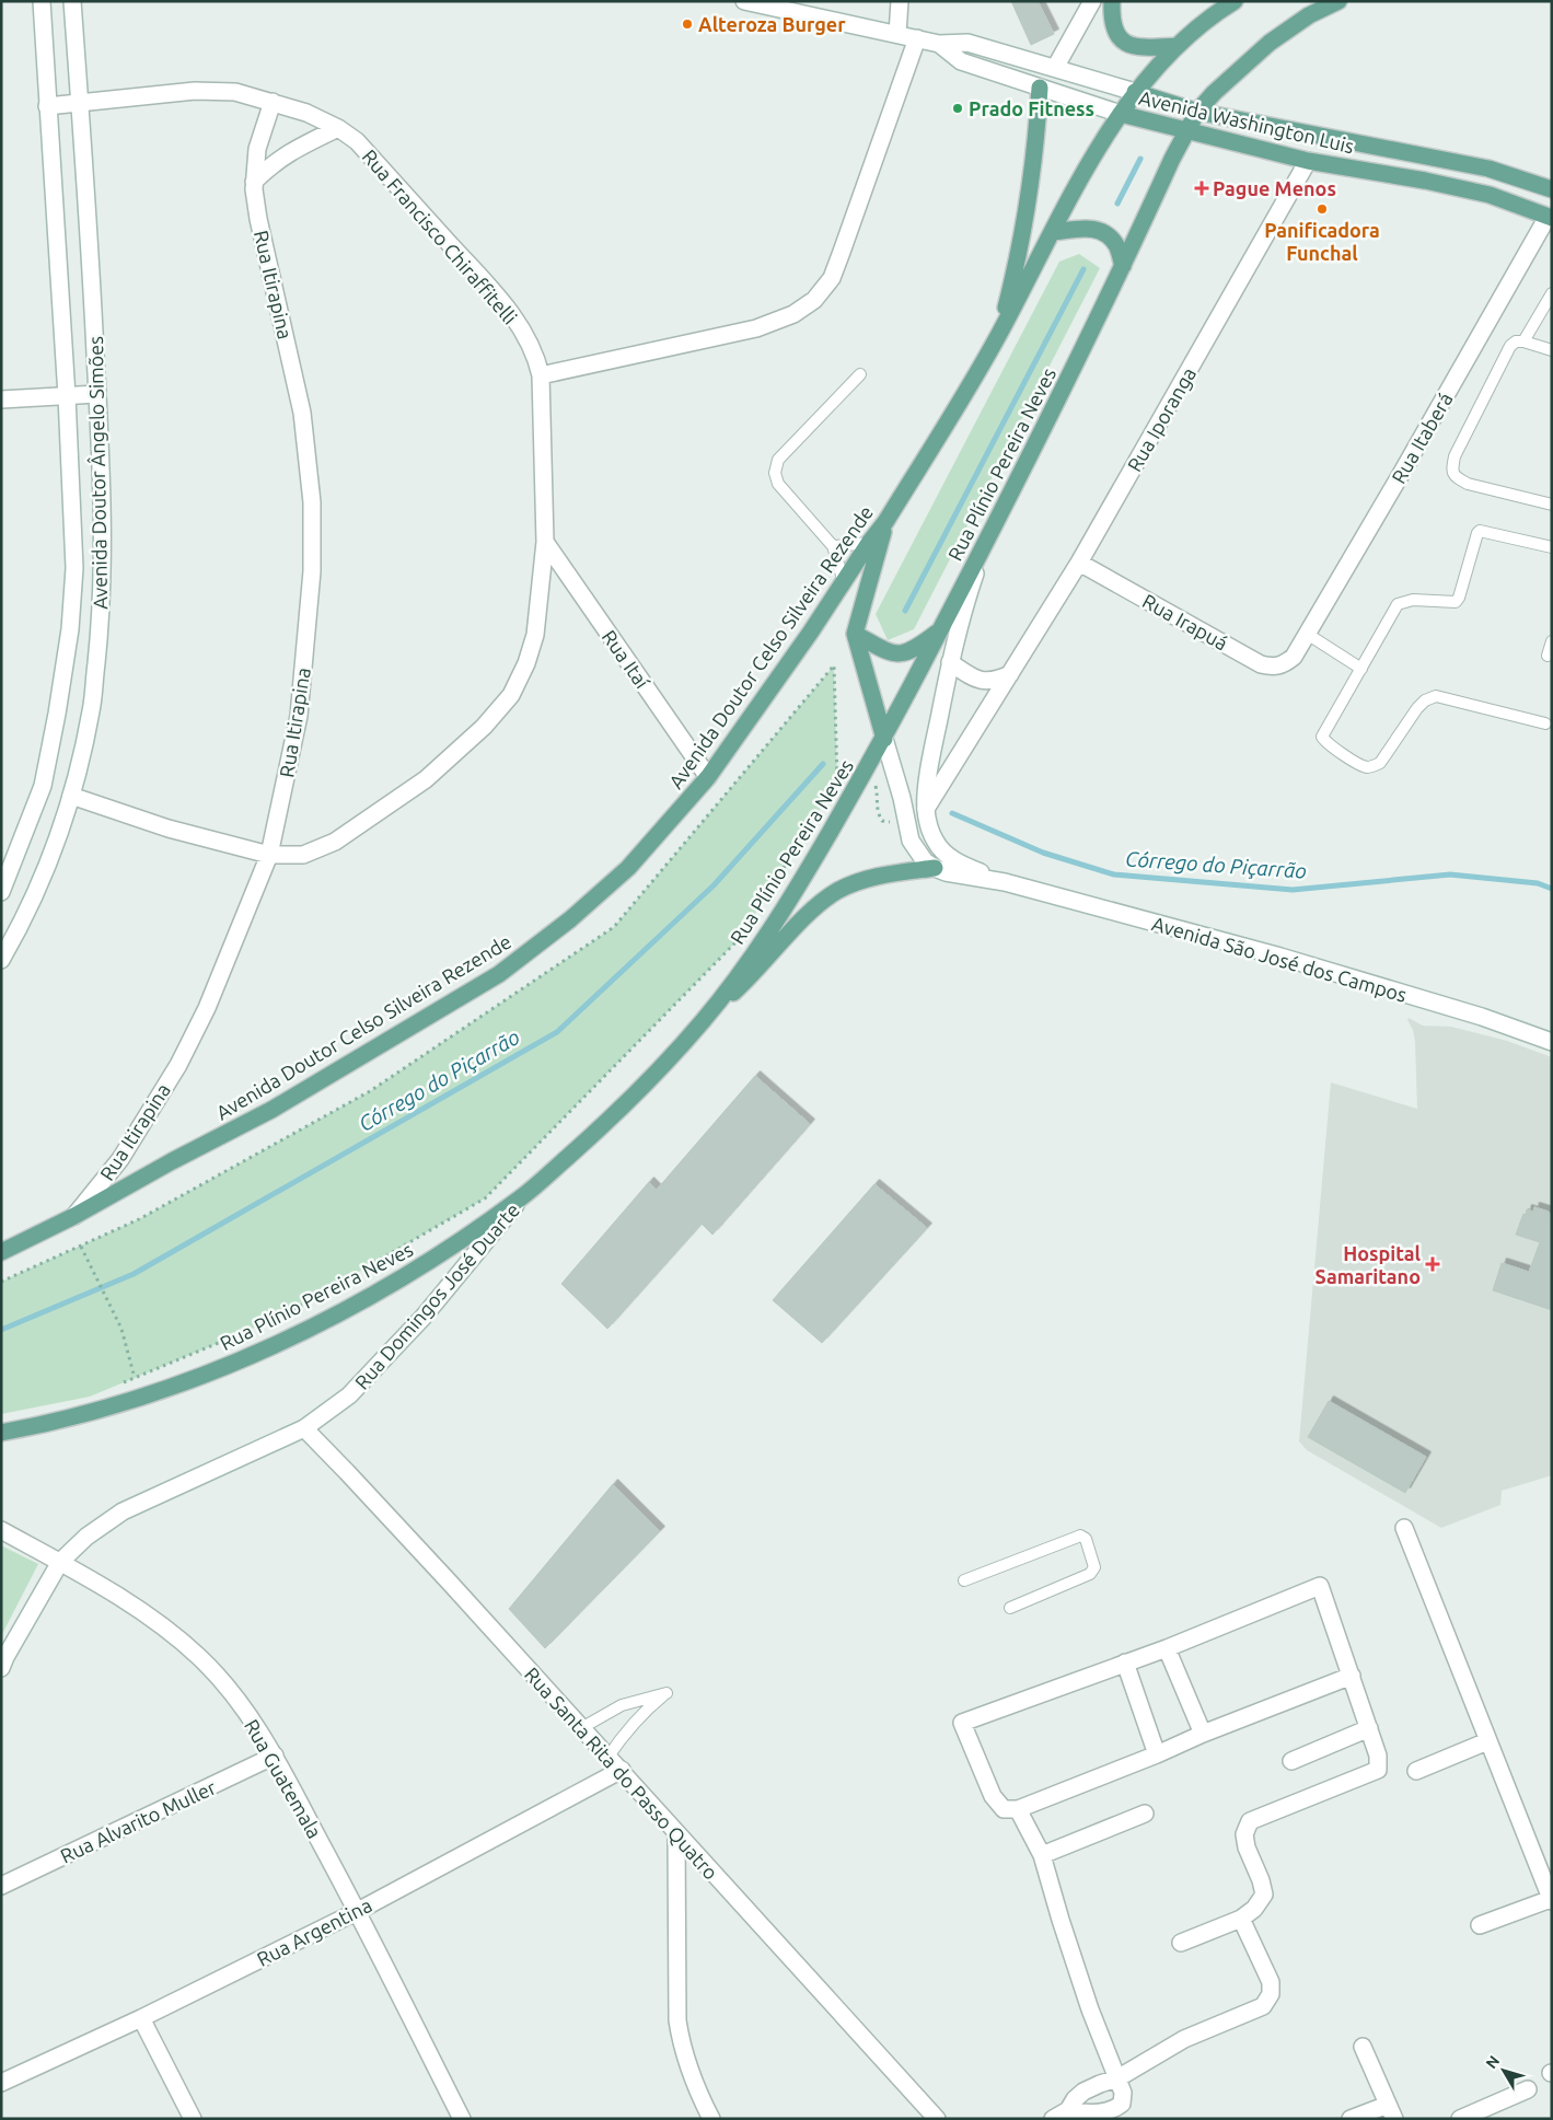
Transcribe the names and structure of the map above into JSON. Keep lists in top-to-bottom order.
{
  "streets": {
    "main road": ["Avenida Washington Luis", "Rua Plínio Pereira Neves", "Avenida Doutor Celso Silveira Rezende"],
    "street": [
      "Rua Francisco Chiraffitelli",
      "Rua Itirapina",
      "Rua Iporanga",
      "Rua Itaberá",
      "Avenida Doutor Ângelo Simões",
      "Rua Irapuá",
      "Rua Itaí",
      "Avenida São José dos Campos",
      "Rua Domingos José Duarte",
      "Rua Santa Rita do Passo Quatro",
      "Rua Guatemala",
      "Rua Alvarito Muller",
      "Rua Argentina"
    ]
  },
  "crossings": [
    ["Avenida Washington Luis", "Rua Iporanga"],
    ["Avenida Washington Luis", "Rua Itaberá"],
    ["Avenida Washington Luis", "Rua Plínio Pereira Neves"],
    ["Avenida Washington Luis", "Avenida Doutor Celso Silveira Rezende"],
    ["Rua Francisco Chiraffitelli", "Rua Itirapina"],
    ["Rua Francisco Chiraffitelli", "Avenida Doutor Ângelo Simões"],
    ["Rua Francisco Chiraffitelli", "Rua Itaí"],
    ["Rua Itirapina", "Avenida Doutor Celso Silveira Rezende"],
    ["Rua Iporanga", "Rua Irapuá"],
    ["Rua Iporanga", "Avenida São José dos Campos"],
    ["Rua Itaberá", "Rua Irapuá"],
    ["Rua Plínio Pereira Neves", "Avenida São José dos Campos"],
    ["Rua Plínio Pereira Neves", "Rua Domingos José Duarte"],
    ["Avenida Doutor Celso Silveira Rezende", "Rua Itaí"],
    ["Rua Domingos José Duarte", "Rua Santa Rita do Passo Quatro"],
    ["Rua Domingos José Duarte", "Rua Guatemala"],
    ["Rua Santa Rita do Passo Quatro", "Rua Argentina"],
    ["Rua Guatemala", "Rua Alvarito Muller"],
    ["Rua Guatemala", "Rua Argentina"]
  ],
  "water": ["Córrego do Piçarrão"],
  "places": {
    "other": ["Alteroza Burger", "Prado Fitness", "Panificadora Funchal"],
    "health": ["Pague Menos", "Hospital Samaritano"]
  },
  "north": "top left"
}
